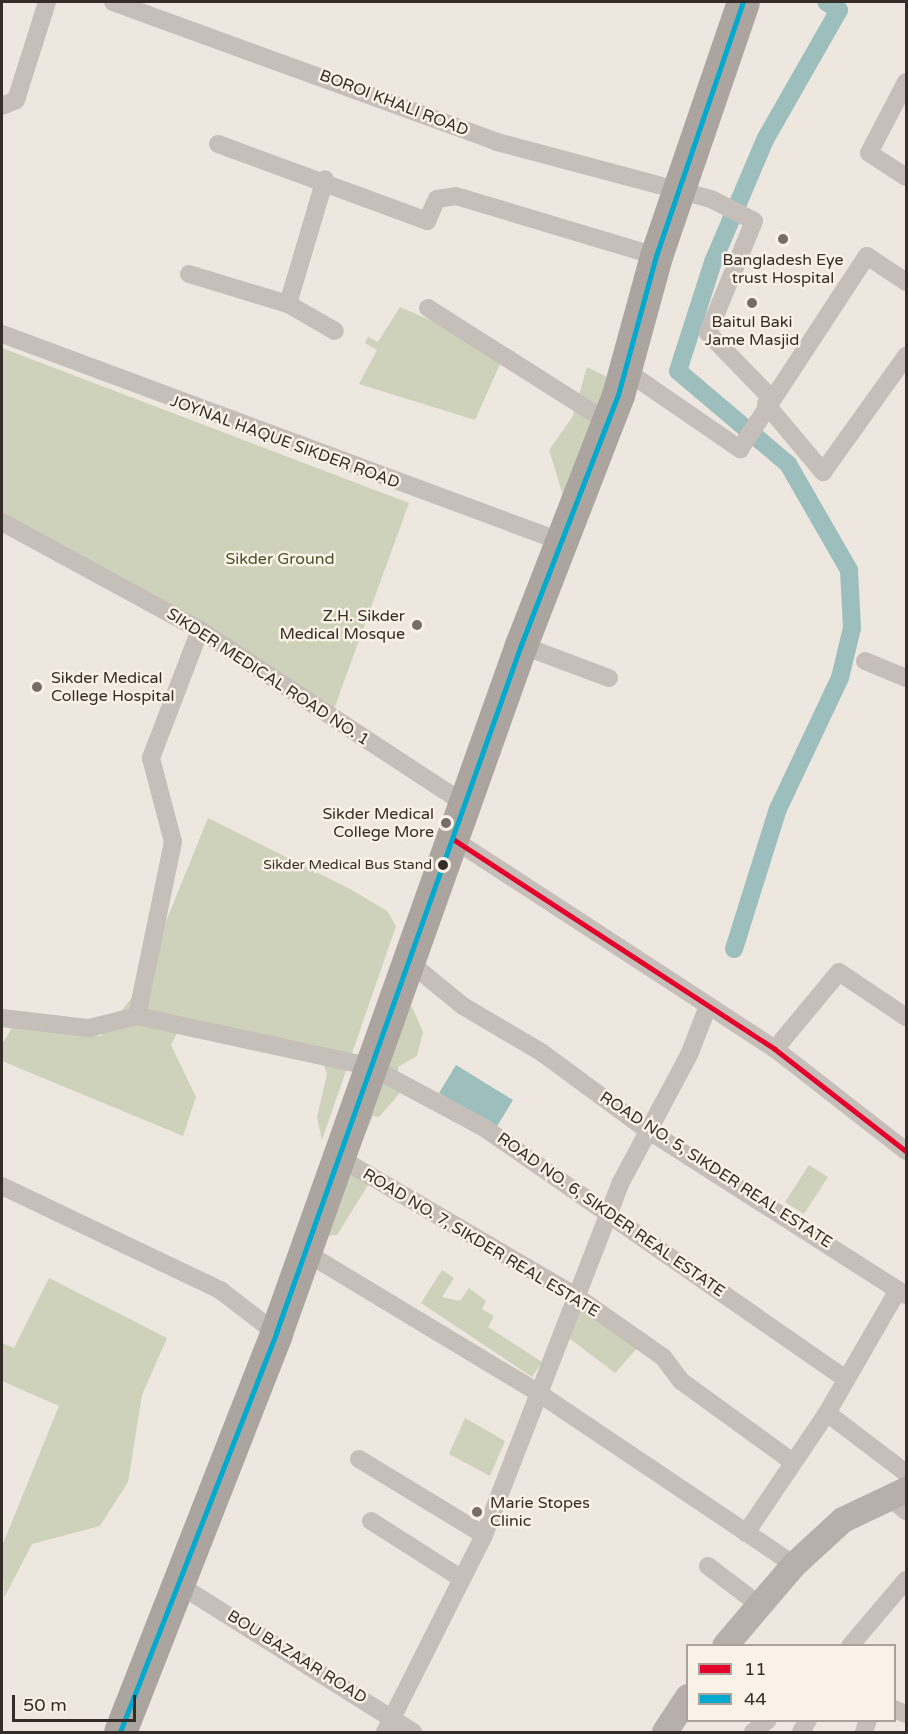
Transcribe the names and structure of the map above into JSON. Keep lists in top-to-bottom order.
{
  "streets": {
    "street": [
      "BOROI KHALI ROAD",
      "JOYNAL HAQUE SIKDER ROAD",
      "SIKDER MEDICAL ROAD NO. 1",
      "ROAD NO. 5, SIKDER REAL ESTATE",
      "ROAD NO. 6, SIKDER REAL ESTATE",
      "ROAD NO. 7, SIKDER REAL ESTATE",
      "BOU BAZAAR ROAD"
    ]
  },
  "parks": ["Sikder Ground"],
  "places": [
    "Bangladesh Eye trust Hospital",
    "Baitul Baki Jame Masjid",
    "Z.H. Sikder Medical Mosque",
    "Sikder Medical College Hospital",
    "Sikder Medical College More",
    "Sikder Medical Bus Stand",
    "Marie Stopes Clinic"
  ],
  "lines": ["transit line 44", "transit line 11"],
  "legend": ["11", "44"],
  "scale_bar": "50 m"
}
